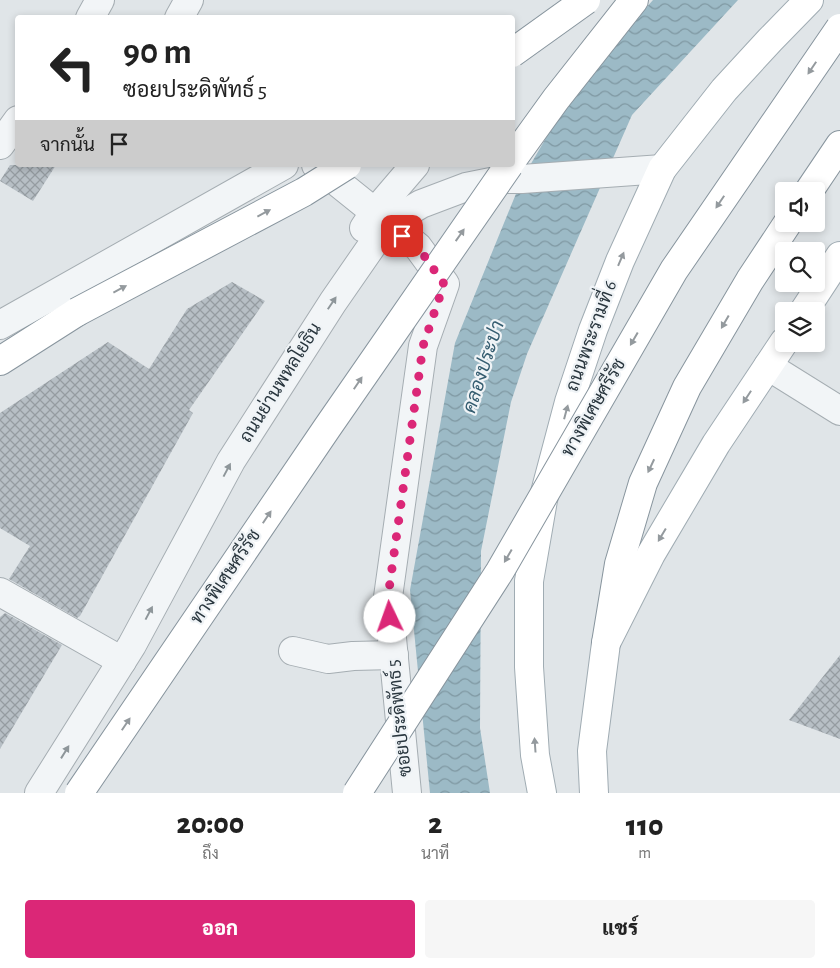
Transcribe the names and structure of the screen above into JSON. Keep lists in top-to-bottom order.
{
  "streets": {
    "main road": ["ถนนพระรามที่ 6", "ทางพิเศษศรีรัช"],
    "street": ["ถนนย่านพหลโยธิน", "ซอยประดิพัทธ์ 5"]
  },
  "crossings": [
    ["ถนนพระรามที่ 6", "ถนนย่านพหลโยธิน"],
    ["ถนนย่านพหลโยธิน", "ทางพิเศษศรีรัช"],
    ["ถนนย่านพหลโยธิน", "ซอยประดิพัทธ์ 5"]
  ],
  "one_way": ["ถนนย่านพหลโยธิน"],
  "water": ["คลองประปา"],
  "page": {
    "turn": ["90 m", "ซอยประดิพัทธ์ 5"],
    "then": "จากนั้น",
    "eta": [
      "20:00",
      "ถึง",
      "2",
      "นาที",
      "110",
      "m"
    ],
    "buttons": ["ออก", "แชร์"]
  }
}
